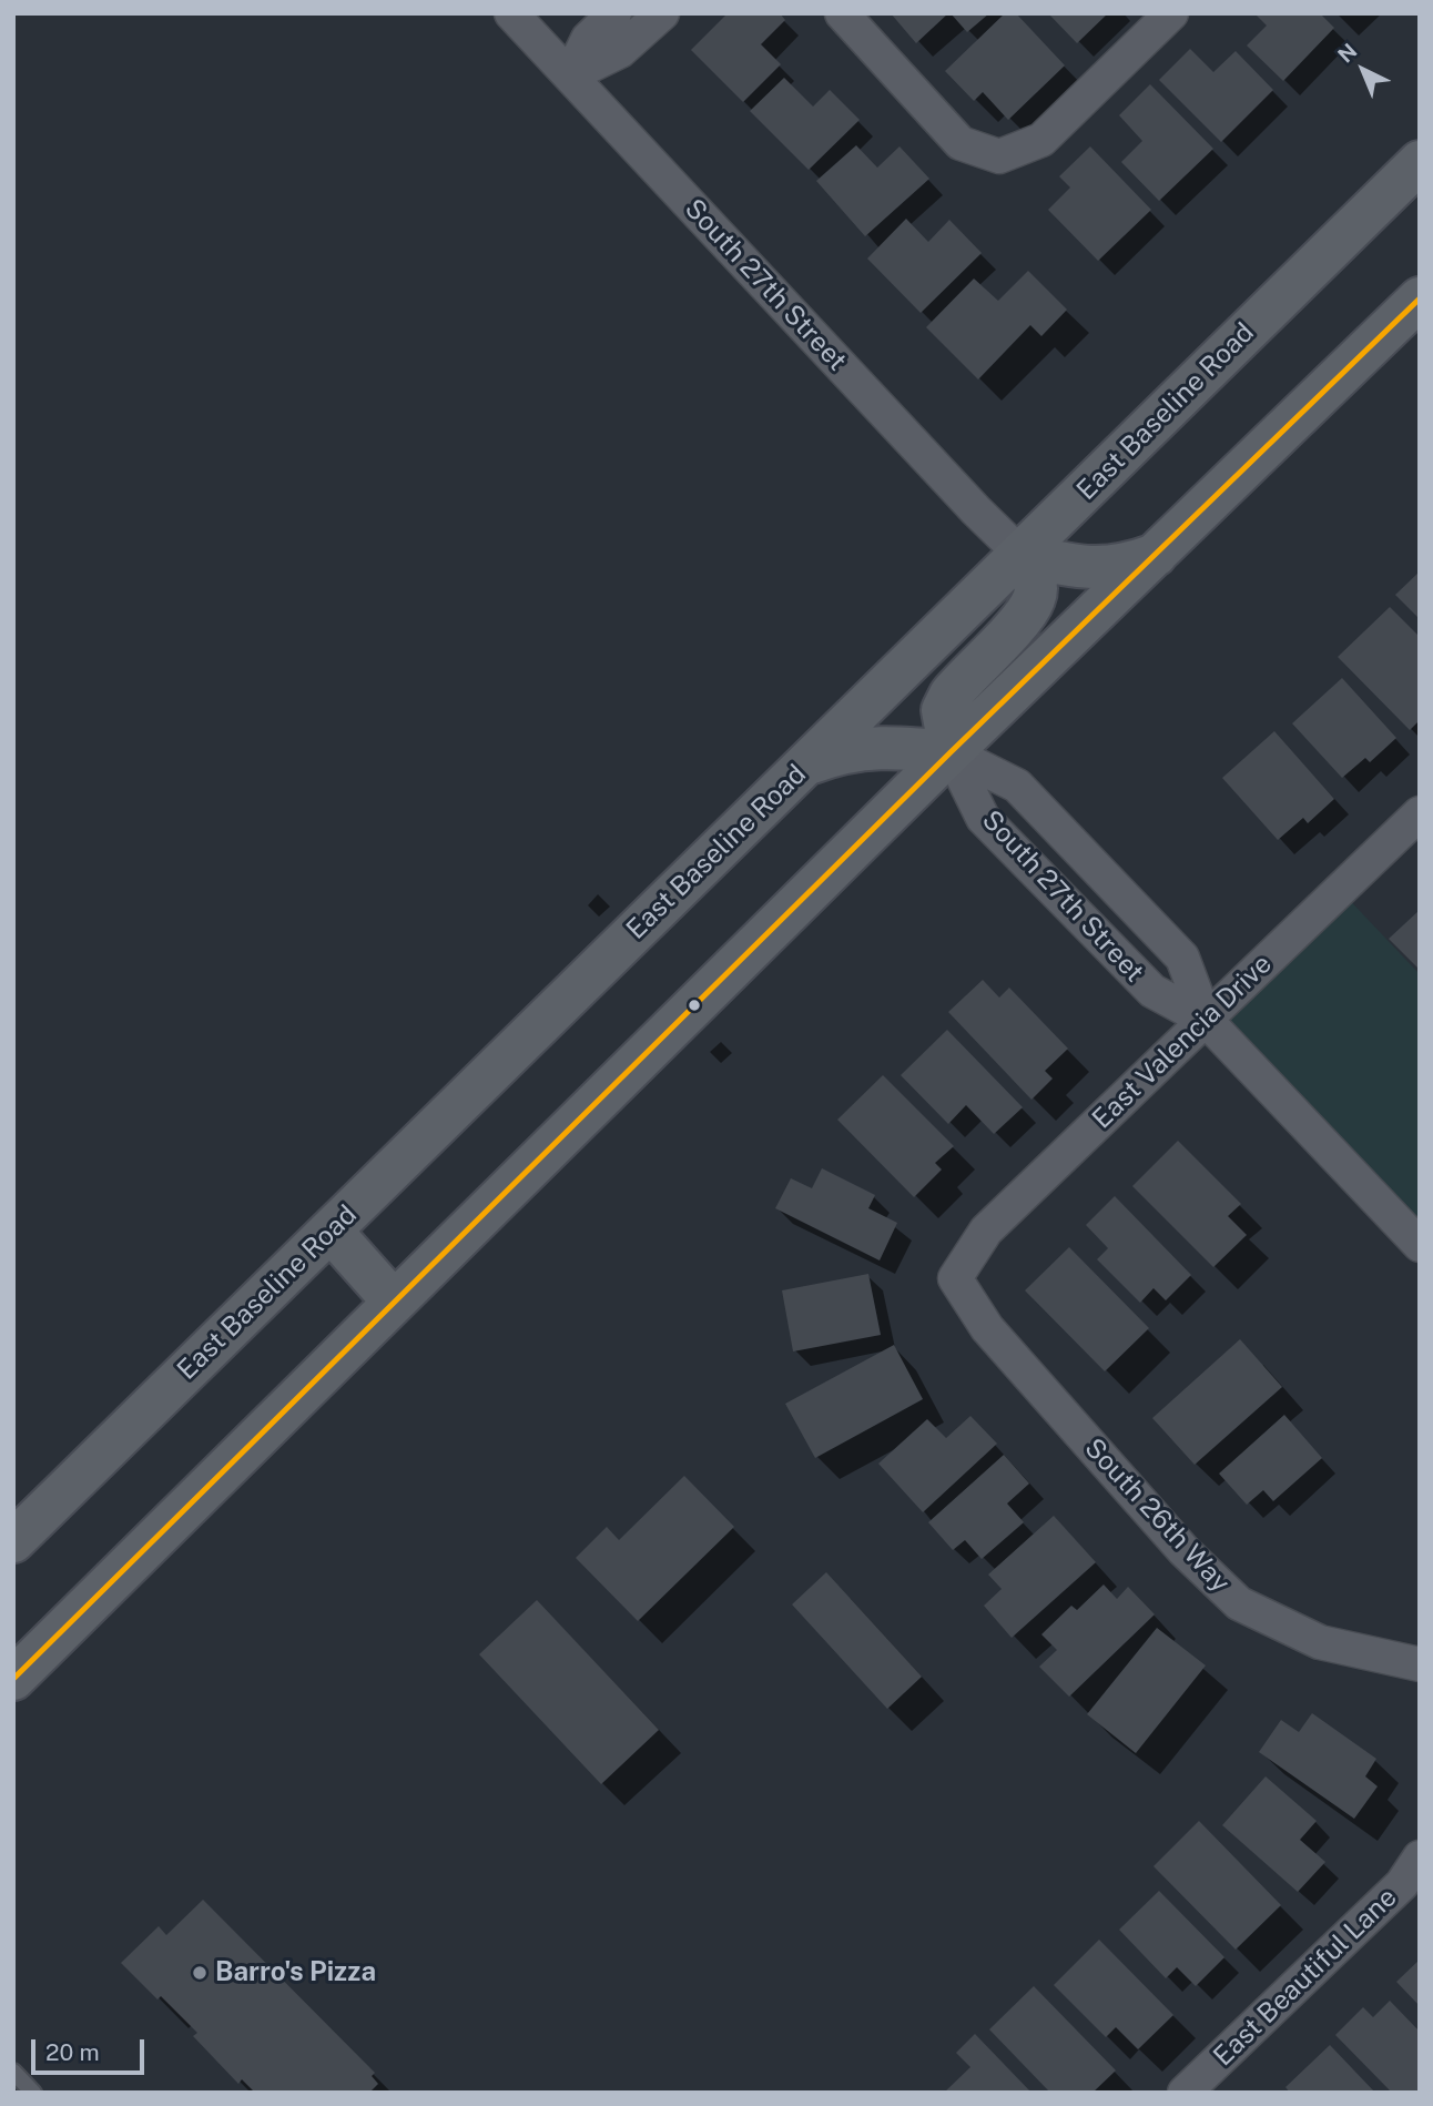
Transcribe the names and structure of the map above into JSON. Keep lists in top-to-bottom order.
{
  "streets": {
    "main road": ["East Baseline Road"],
    "street": [
      "South 27th Street",
      "East Valencia Drive",
      "South 26th Way",
      "East Beautiful Lane"
    ]
  },
  "crossings": [
    ["South 27th Street", "East Baseline Road"],
    ["South 27th Street", "East Valencia Drive"],
    ["East Valencia Drive", "South 26th Way"]
  ],
  "places": ["Barro's Pizza"],
  "scale_bar": "20 m",
  "north": "top left"
}
